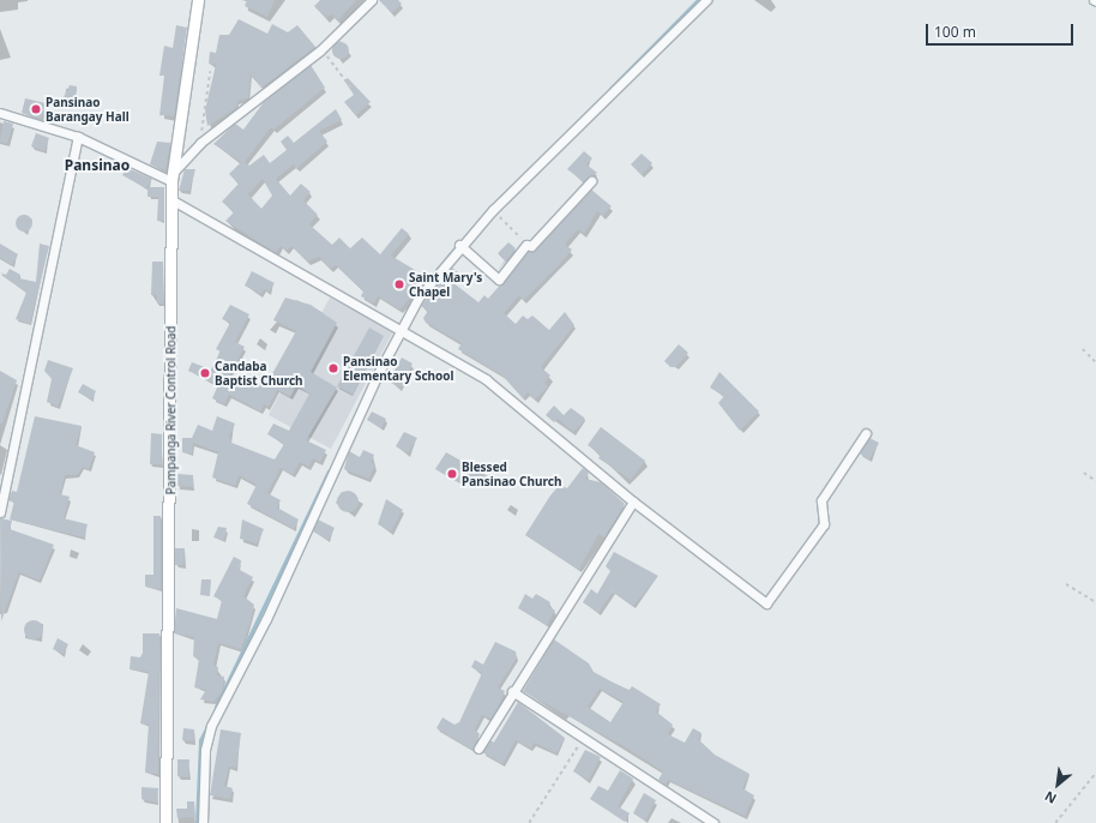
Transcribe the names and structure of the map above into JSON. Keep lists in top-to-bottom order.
{
  "streets": {
    "main road": ["Pampanga River Control Road"]
  },
  "districts": ["Pansinao"],
  "places": [
    "Pansinao Barangay Hall",
    "Saint Mary's Chapel",
    "Pansinao Elementary School",
    "Candaba Baptist Church",
    "Blessed Pansinao Church"
  ],
  "scale_bar": "100 m",
  "north": "bottom left"
}
